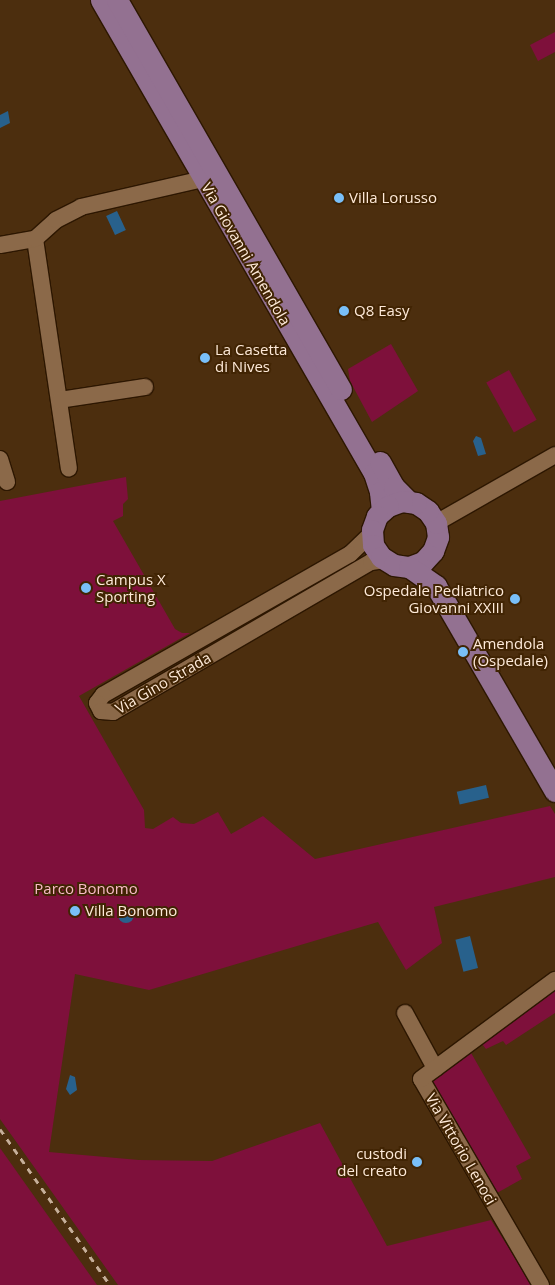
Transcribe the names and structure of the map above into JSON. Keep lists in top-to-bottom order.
{
  "streets": {
    "main road": ["Via Giovanni Amendola"],
    "street": ["Via Gino Strada", "Via Vittorio Lenoci"]
  },
  "crossings": [
    ["Via Giovanni Amendola", "Via Gino Strada"]
  ],
  "parks": ["Parco Bonomo"],
  "places": [
    "Villa Lorusso",
    "Q8 Easy",
    "La Casetta di Nives",
    "Campus X Sporting",
    "Ospedale Pediatrico Giovanni XXIII",
    "Amendola (Ospedale)",
    "Villa Bonomo",
    "custodi del creato"
  ]
}
